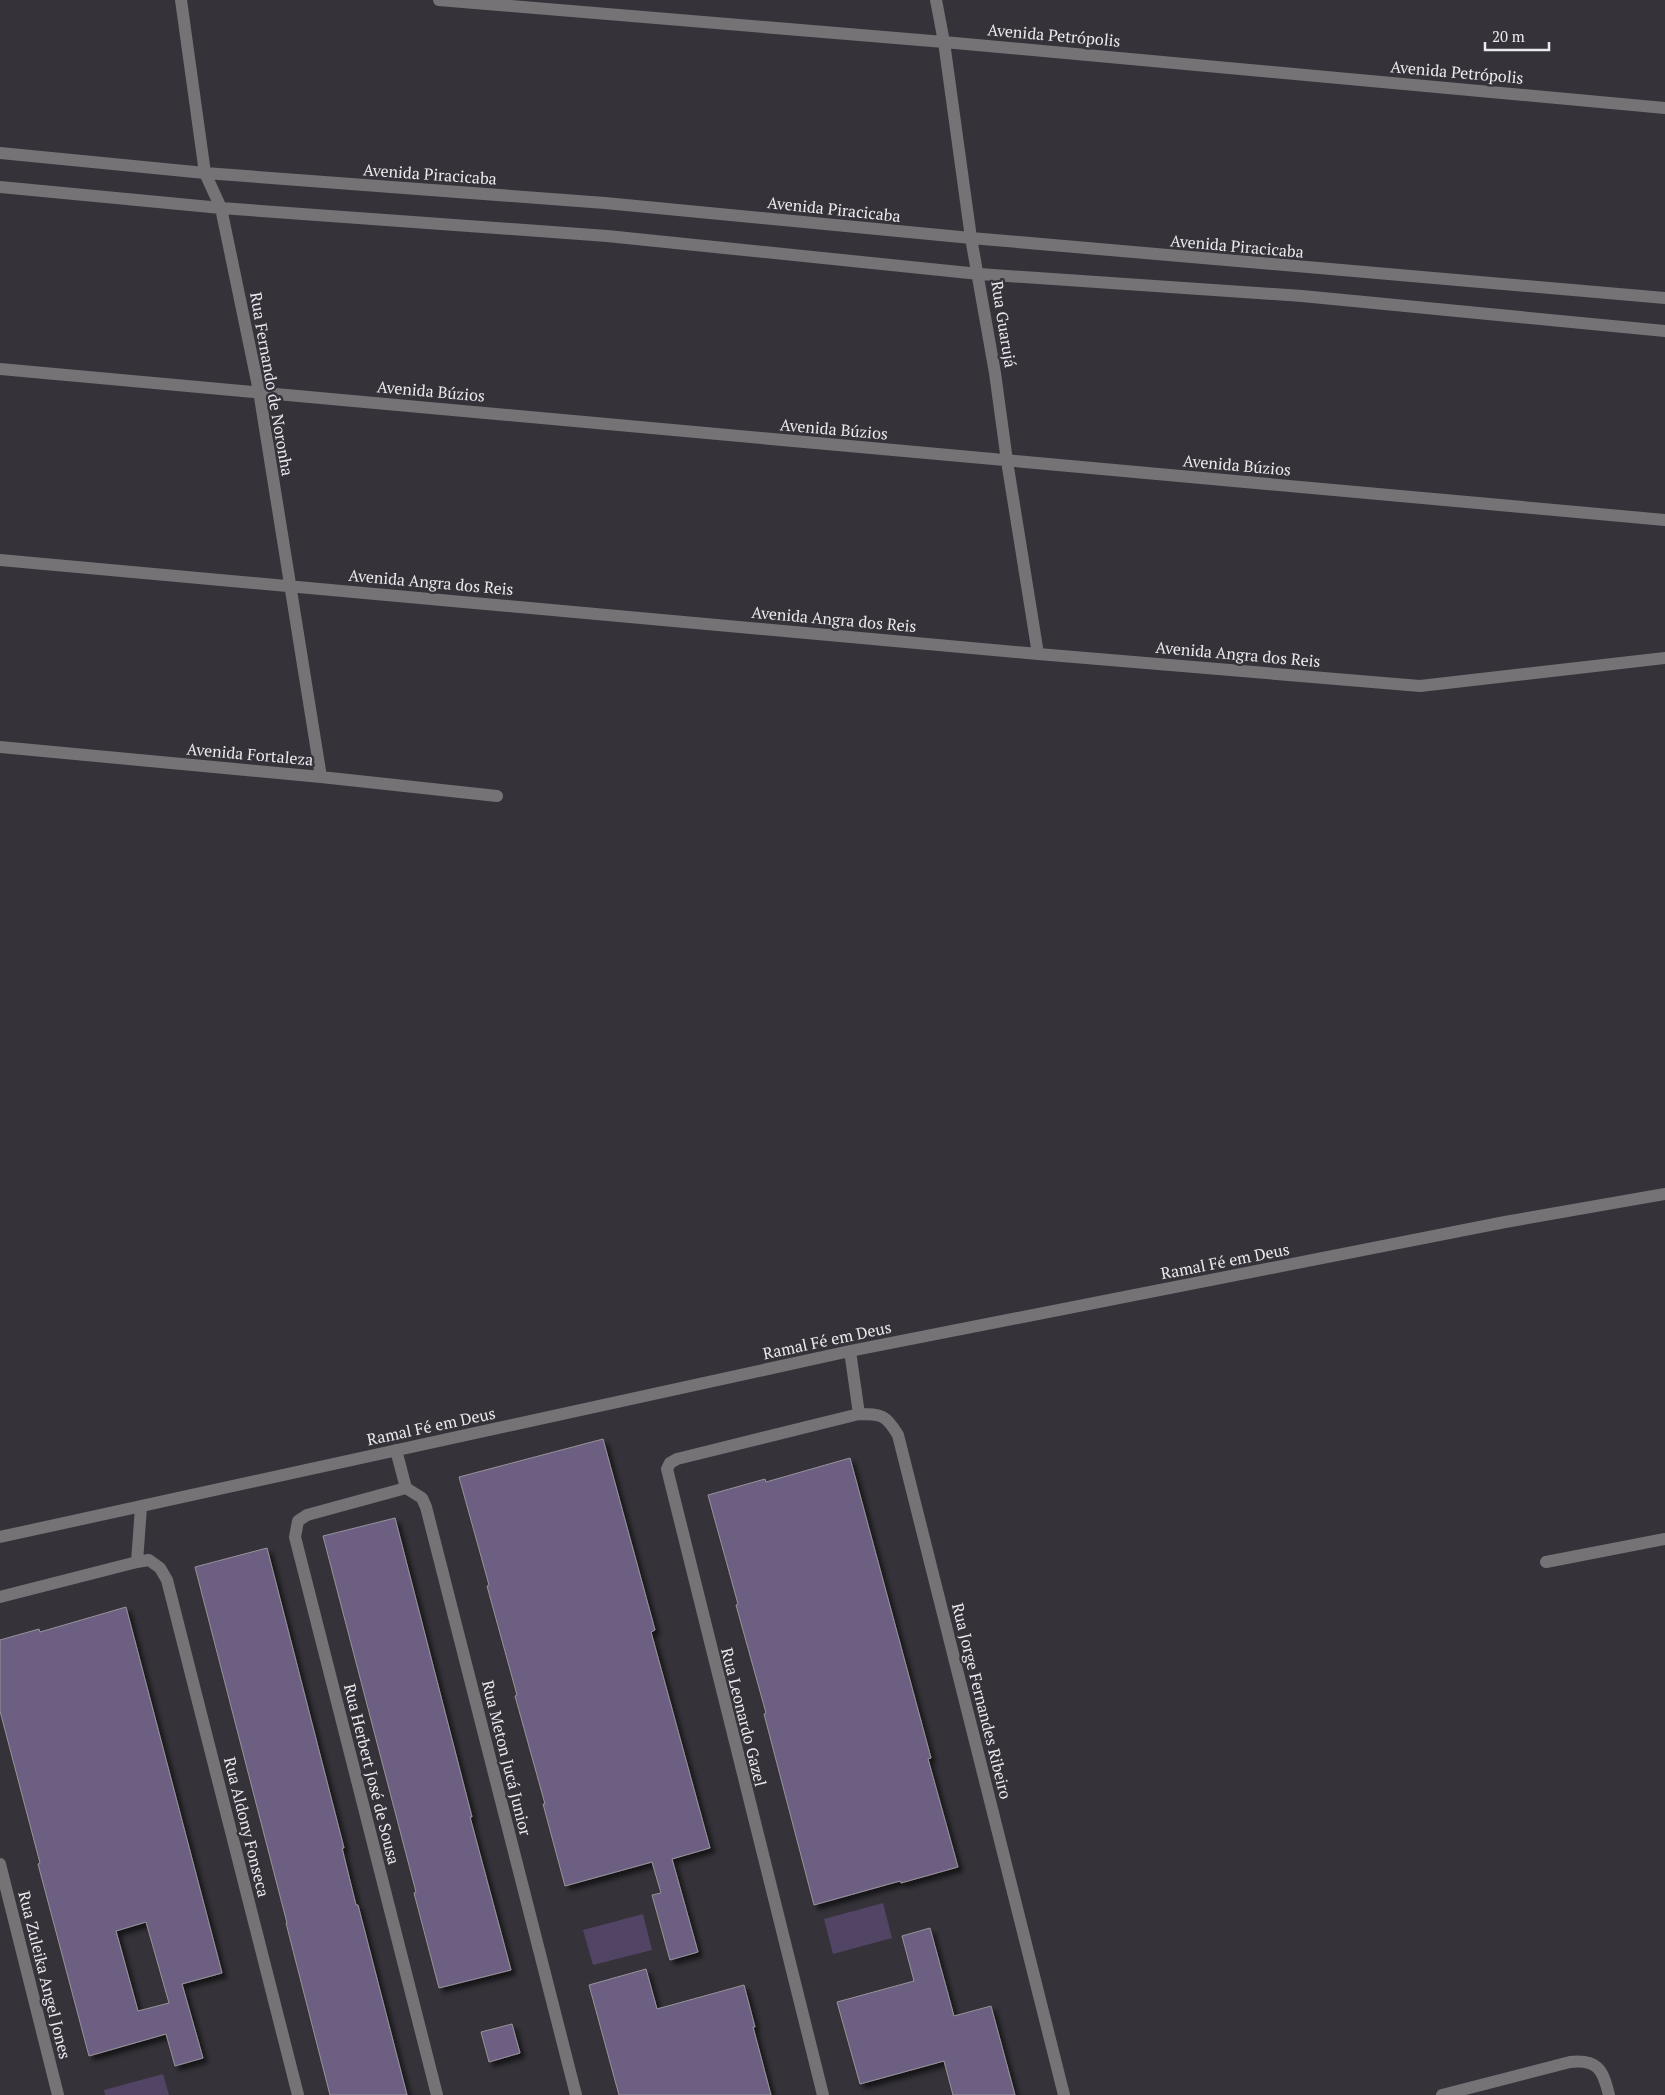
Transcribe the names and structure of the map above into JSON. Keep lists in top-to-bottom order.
{
  "streets": {
    "street": [
      "Avenida Petrópolis",
      "Avenida Piracicaba",
      "Rua Guarujá",
      "Rua Fernando de Noronha",
      "Avenida Búzios",
      "Avenida Angra dos Reis",
      "Avenida Fortaleza",
      "Ramal Fé em Deus",
      "Rua Jorge Fernandes Ribeiro",
      "Rua Leonardo Gazel",
      "Rua Meton Jucá Junior",
      "Rua Herbert José de Sousa",
      "Rua Aldony Fonseca",
      "Rua Zuleika Angel Jones"
    ]
  },
  "crossings": [
    ["Avenida Petrópolis", "Rua Guarujá"],
    ["Avenida Piracicaba", "Rua Guarujá"],
    ["Avenida Piracicaba", "Rua Fernando de Noronha"],
    ["Rua Guarujá", "Avenida Búzios"],
    ["Rua Guarujá", "Avenida Angra dos Reis"],
    ["Rua Fernando de Noronha", "Avenida Búzios"],
    ["Rua Fernando de Noronha", "Avenida Angra dos Reis"],
    ["Rua Fernando de Noronha", "Avenida Fortaleza"],
    ["Rua Jorge Fernandes Ribeiro", "Rua Leonardo Gazel"],
    ["Rua Meton Jucá Junior", "Rua Herbert José de Sousa"]
  ],
  "scale_bar": "20 m"
}
